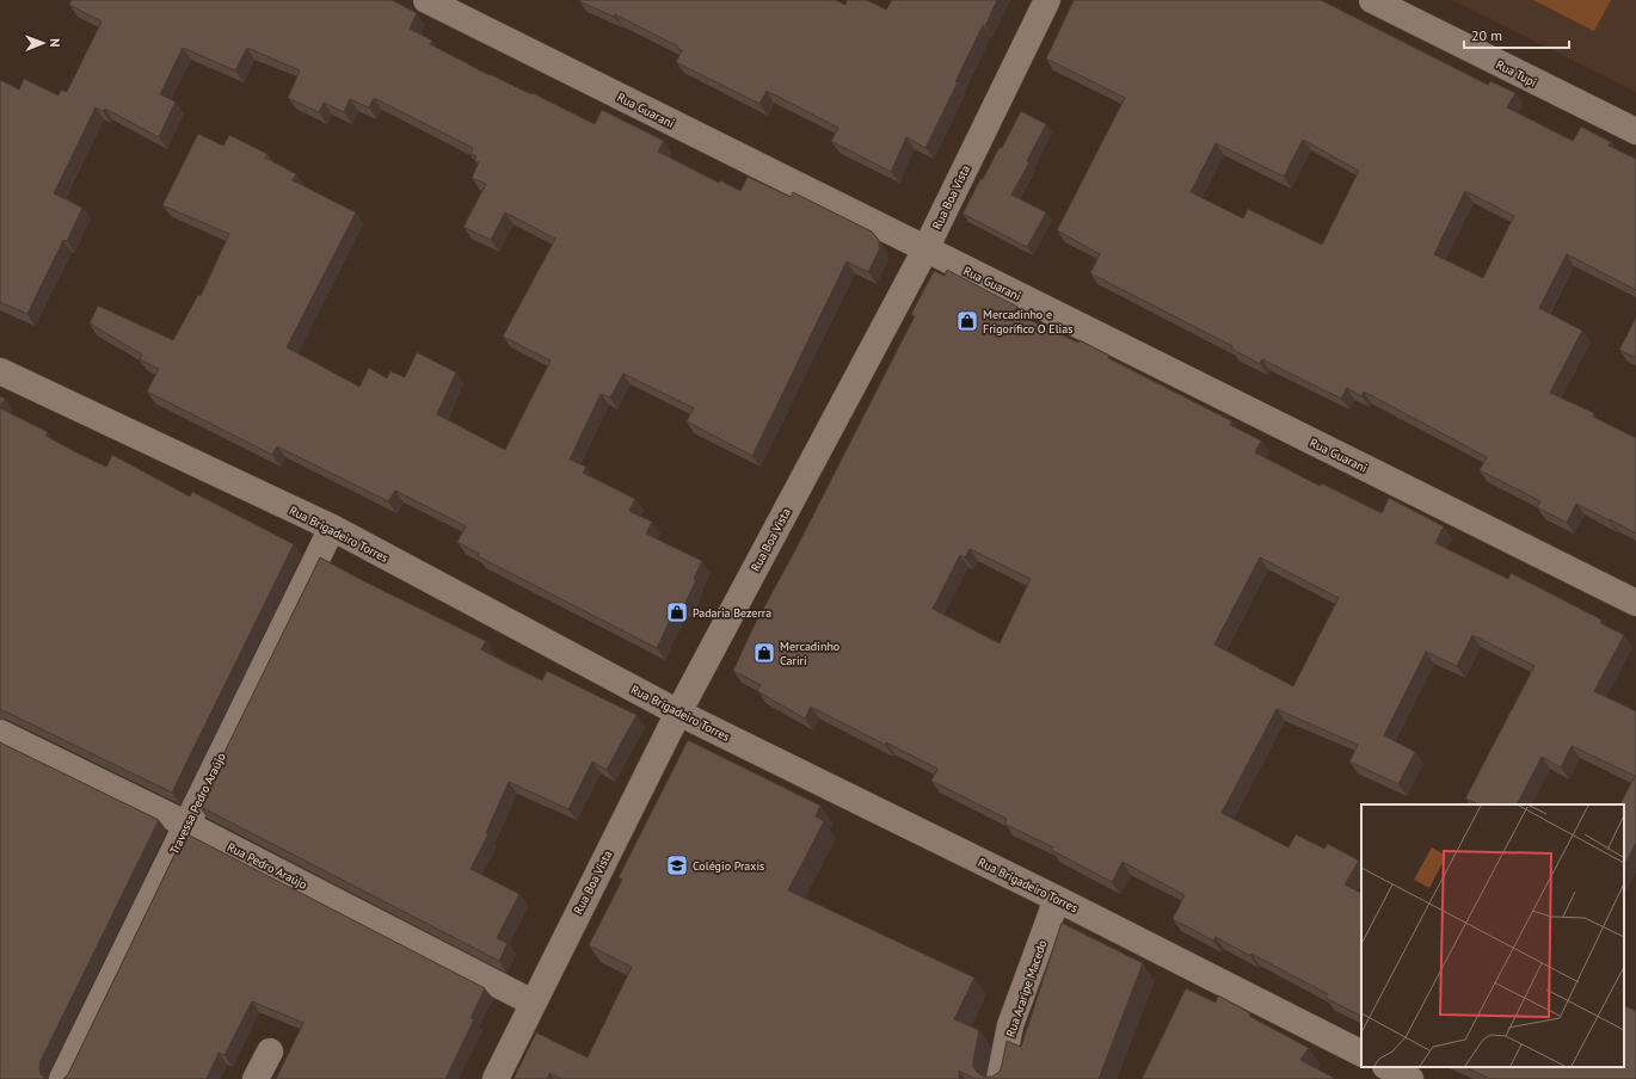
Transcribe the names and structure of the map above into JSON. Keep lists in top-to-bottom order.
{
  "streets": {
    "street": [
      "Rua Tupi",
      "Rua Guarani",
      "Rua Boa Vista",
      "Rua Brigadeiro Torres",
      "Travessa Pedro Araújo",
      "Rua Pedro Araújo",
      "Rua Araripe Macedo"
    ]
  },
  "crossings": [
    ["Rua Guarani", "Rua Boa Vista"],
    ["Rua Boa Vista", "Rua Brigadeiro Torres"],
    ["Rua Boa Vista", "Rua Pedro Araújo"],
    ["Rua Brigadeiro Torres", "Travessa Pedro Araújo"],
    ["Rua Brigadeiro Torres", "Rua Araripe Macedo"],
    ["Travessa Pedro Araújo", "Rua Pedro Araújo"]
  ],
  "places": {
    "shop": ["Mercadinho e Frigorífico O Elias", "Padaria Bezerra", "Mercadinho Cariri"],
    "school or university": ["Colégio Praxis"]
  },
  "scale_bar": "20 m",
  "north": "right"
}
